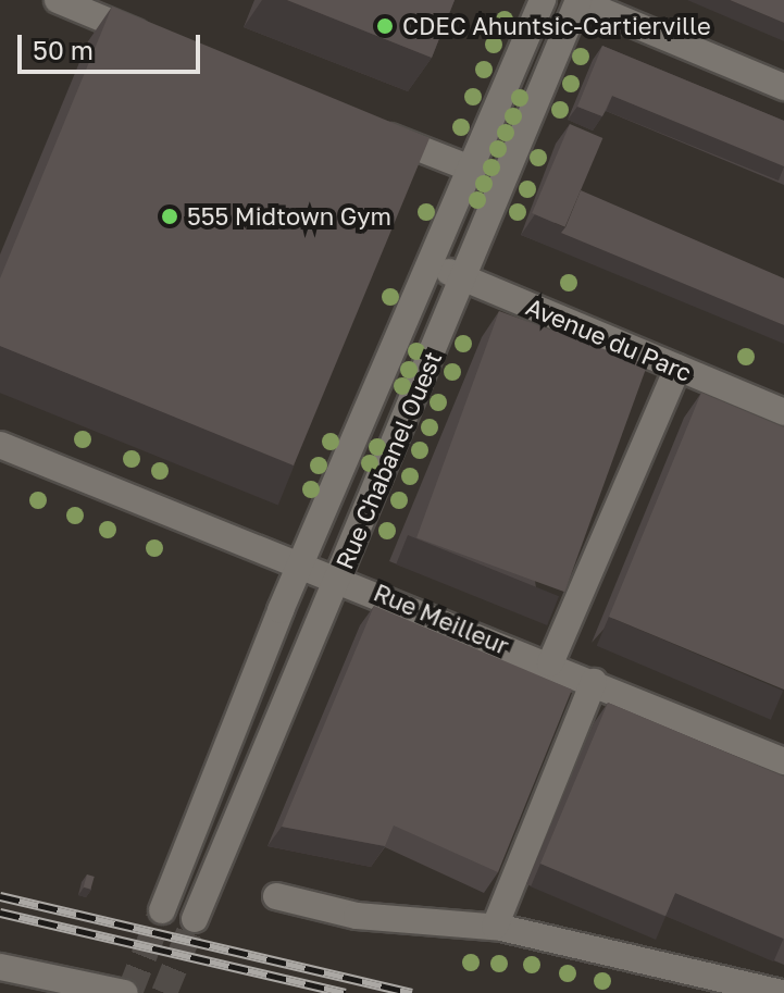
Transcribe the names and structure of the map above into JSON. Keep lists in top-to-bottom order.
{
  "streets": {
    "street": ["Avenue du Parc", "Rue Chabanel Ouest", "Rue Meilleur"]
  },
  "crossings": [
    ["Avenue du Parc", "Rue Chabanel Ouest"],
    ["Rue Chabanel Ouest", "Rue Meilleur"]
  ],
  "places": ["CDEC Ahuntsic-Cartierville", "555 Midtown Gym"],
  "scale_bar": "50 m"
}
